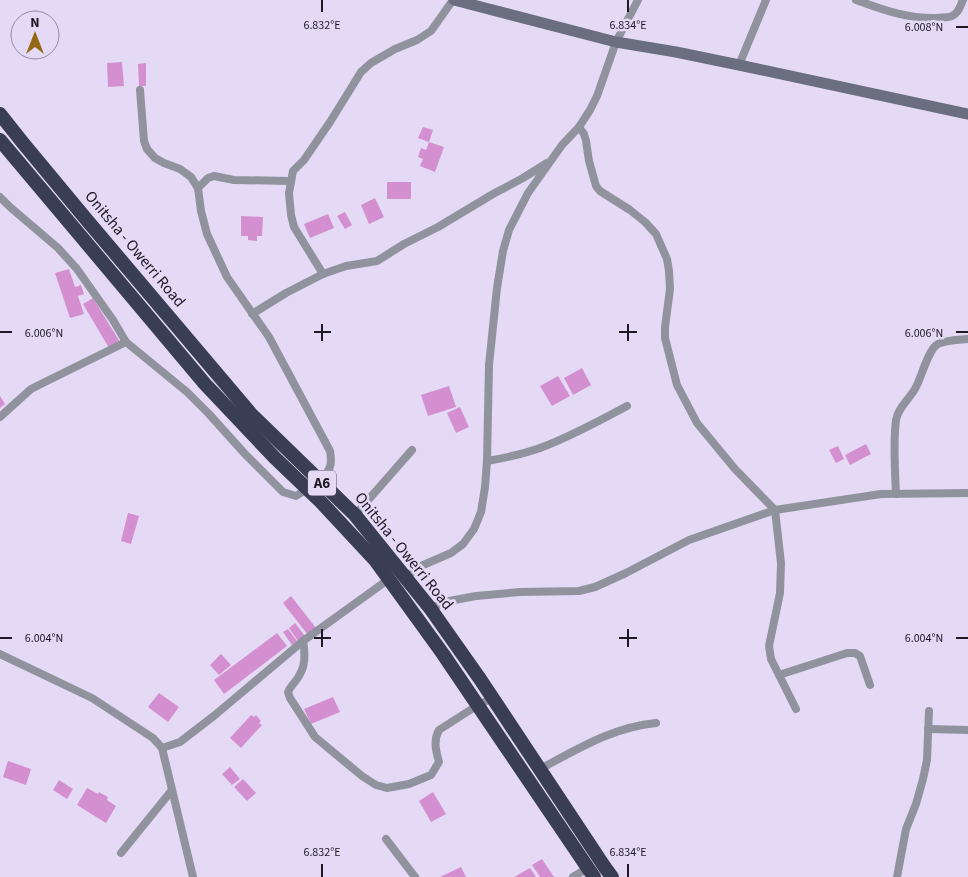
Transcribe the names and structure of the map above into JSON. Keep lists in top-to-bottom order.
{
  "streets": {
    "highway": ["Onitsha - Owerri Road", "A6"]
  },
  "north": "top",
  "coordinates": [
    "6.832°E",
    "6.834°E",
    "6.008°N",
    "6.006°N",
    "6.004°N"
  ]
}
